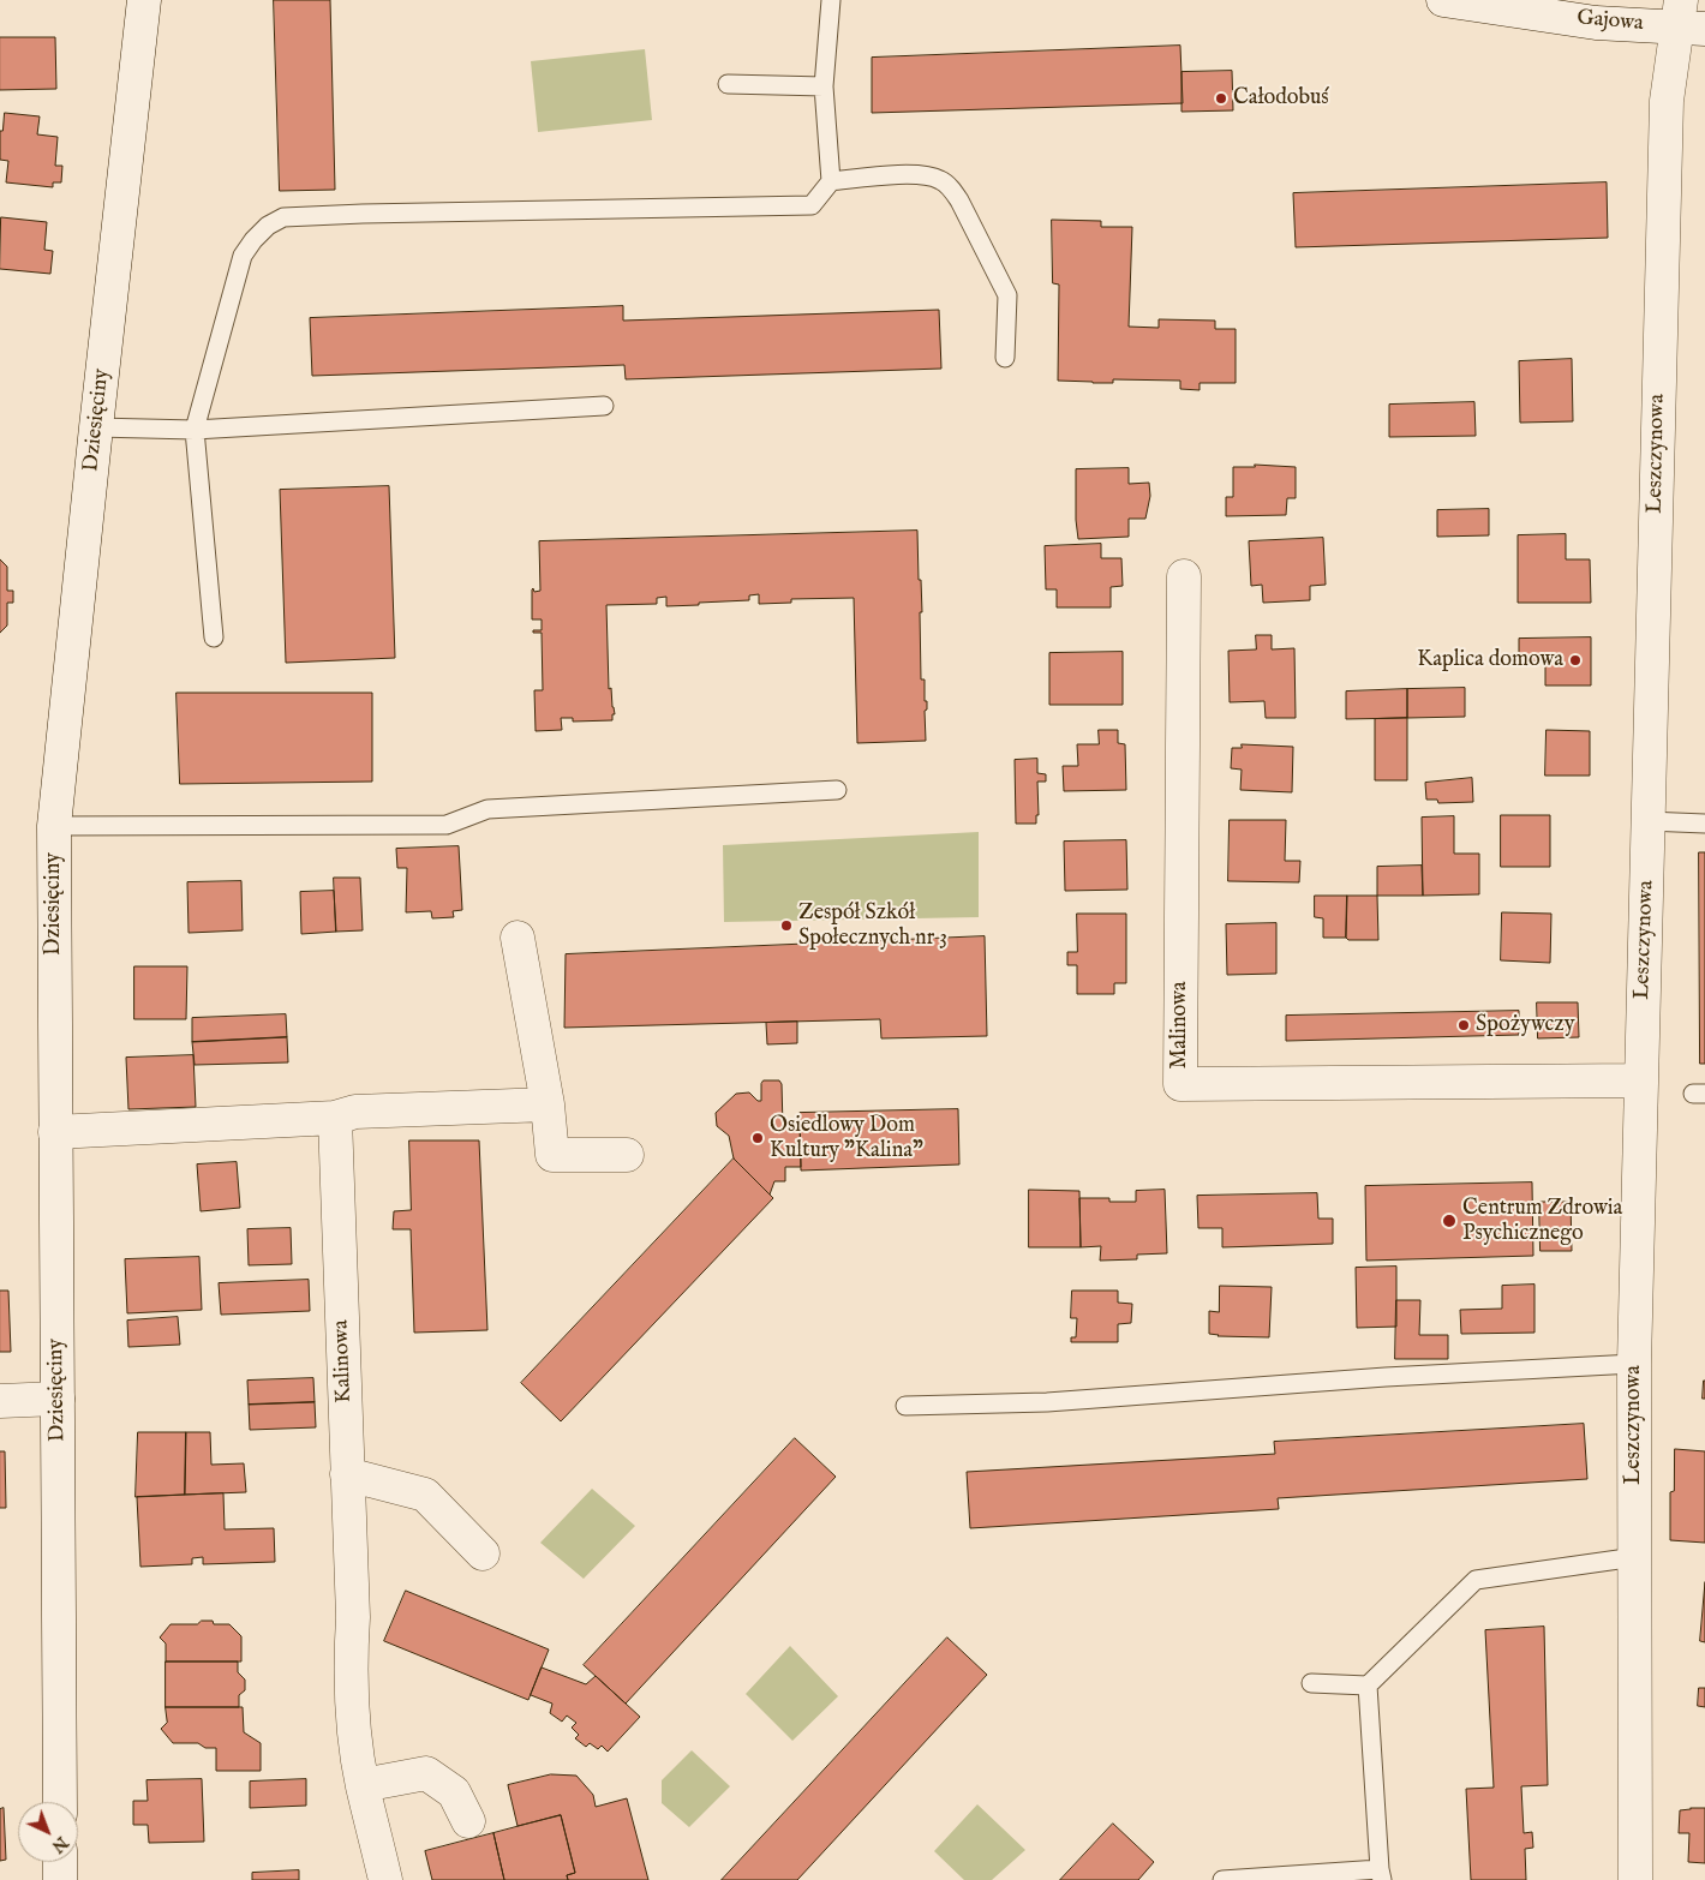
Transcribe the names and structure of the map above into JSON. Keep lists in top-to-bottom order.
{
  "streets": {
    "street": [
      "Gajowa",
      "Dziesięciny",
      "Leszczynowa",
      "Malinowa",
      "Kalinowa"
    ]
  },
  "crossings": [
    ["Gajowa", "Leszczynowa"],
    ["Leszczynowa", "Malinowa"]
  ],
  "places": [
    "Całodobuś",
    "Kaplica domowa",
    "Zespół Szkół Społecznych nr 3",
    "Spożywczy",
    "Osiedlowy Dom Kultury \"Kalina\"",
    "Centrum Zdrowia Psychicznego"
  ],
  "north": "bottom right"
}
